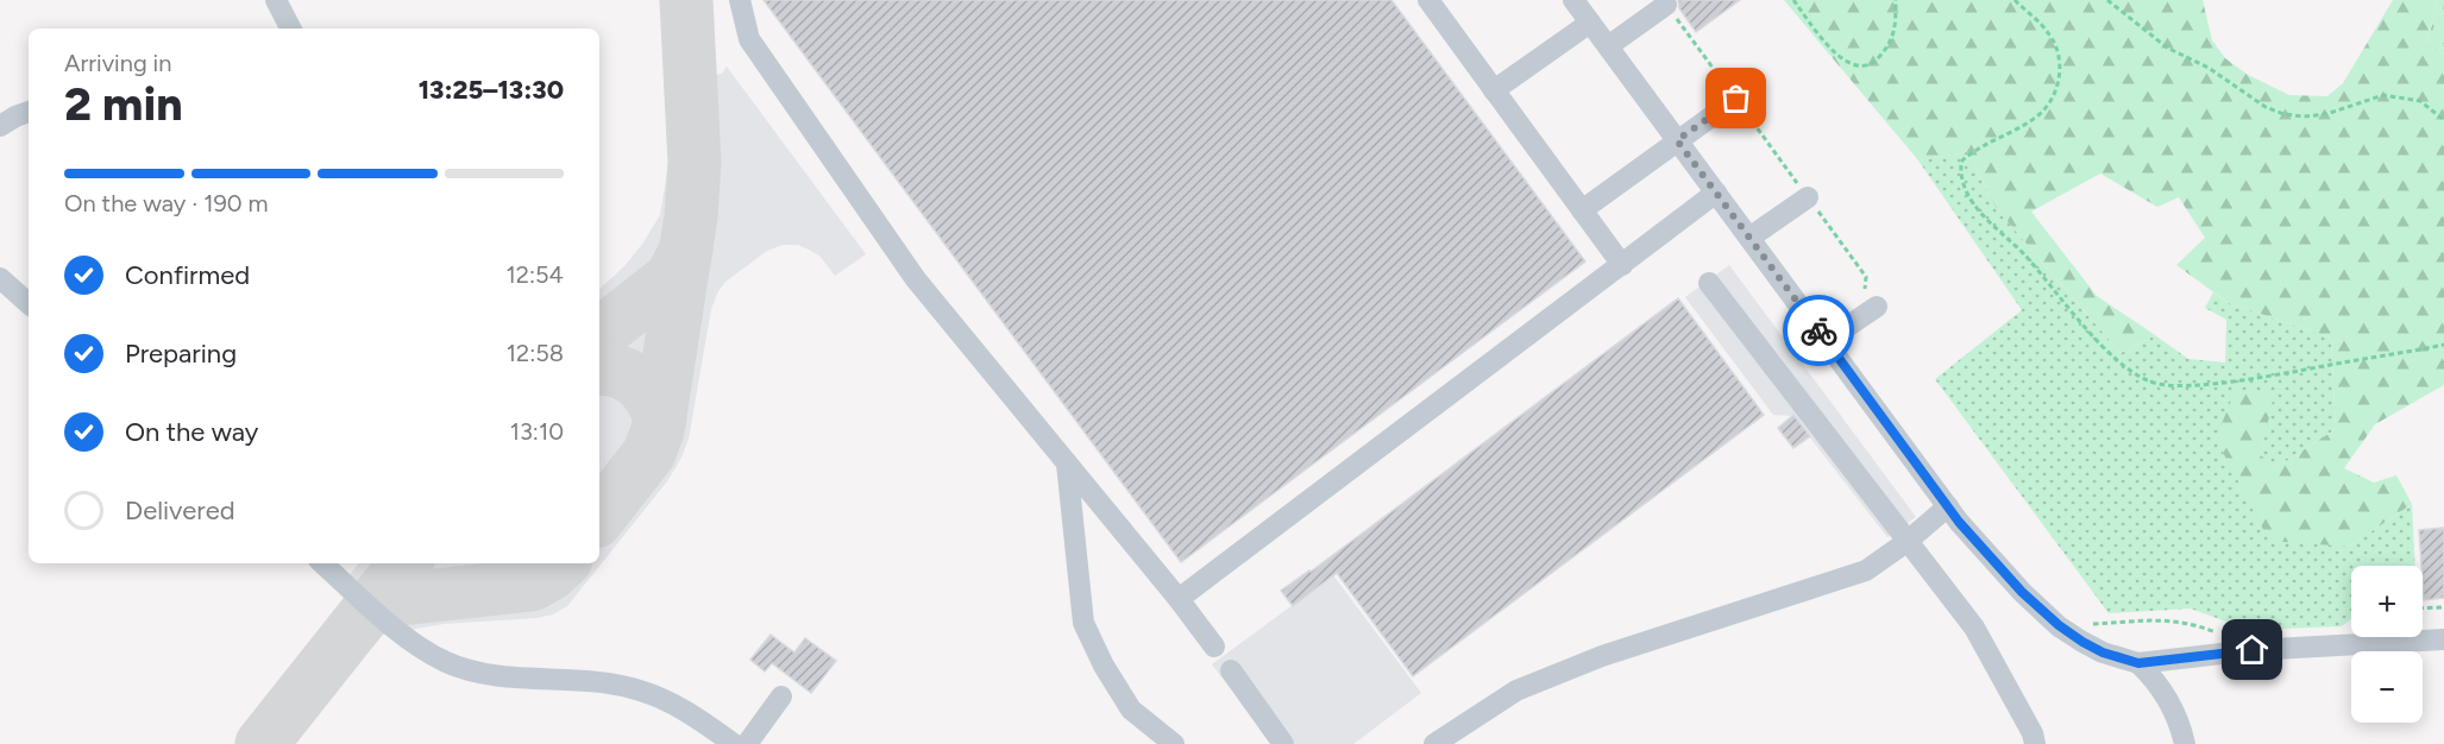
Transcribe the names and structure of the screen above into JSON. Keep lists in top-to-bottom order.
{
  "page": {
    "heading": ["2 min", "Arriving in", "13:25–13:30"],
    "bar": "On the way · 190 m",
    "list": [
      ["Confirmed", "12:54"],
      ["Preparing", "12:58"],
      ["On the way", "13:10"],
      "Delivered"
    ],
    "map_buttons": ["+", "−"]
  }
}
